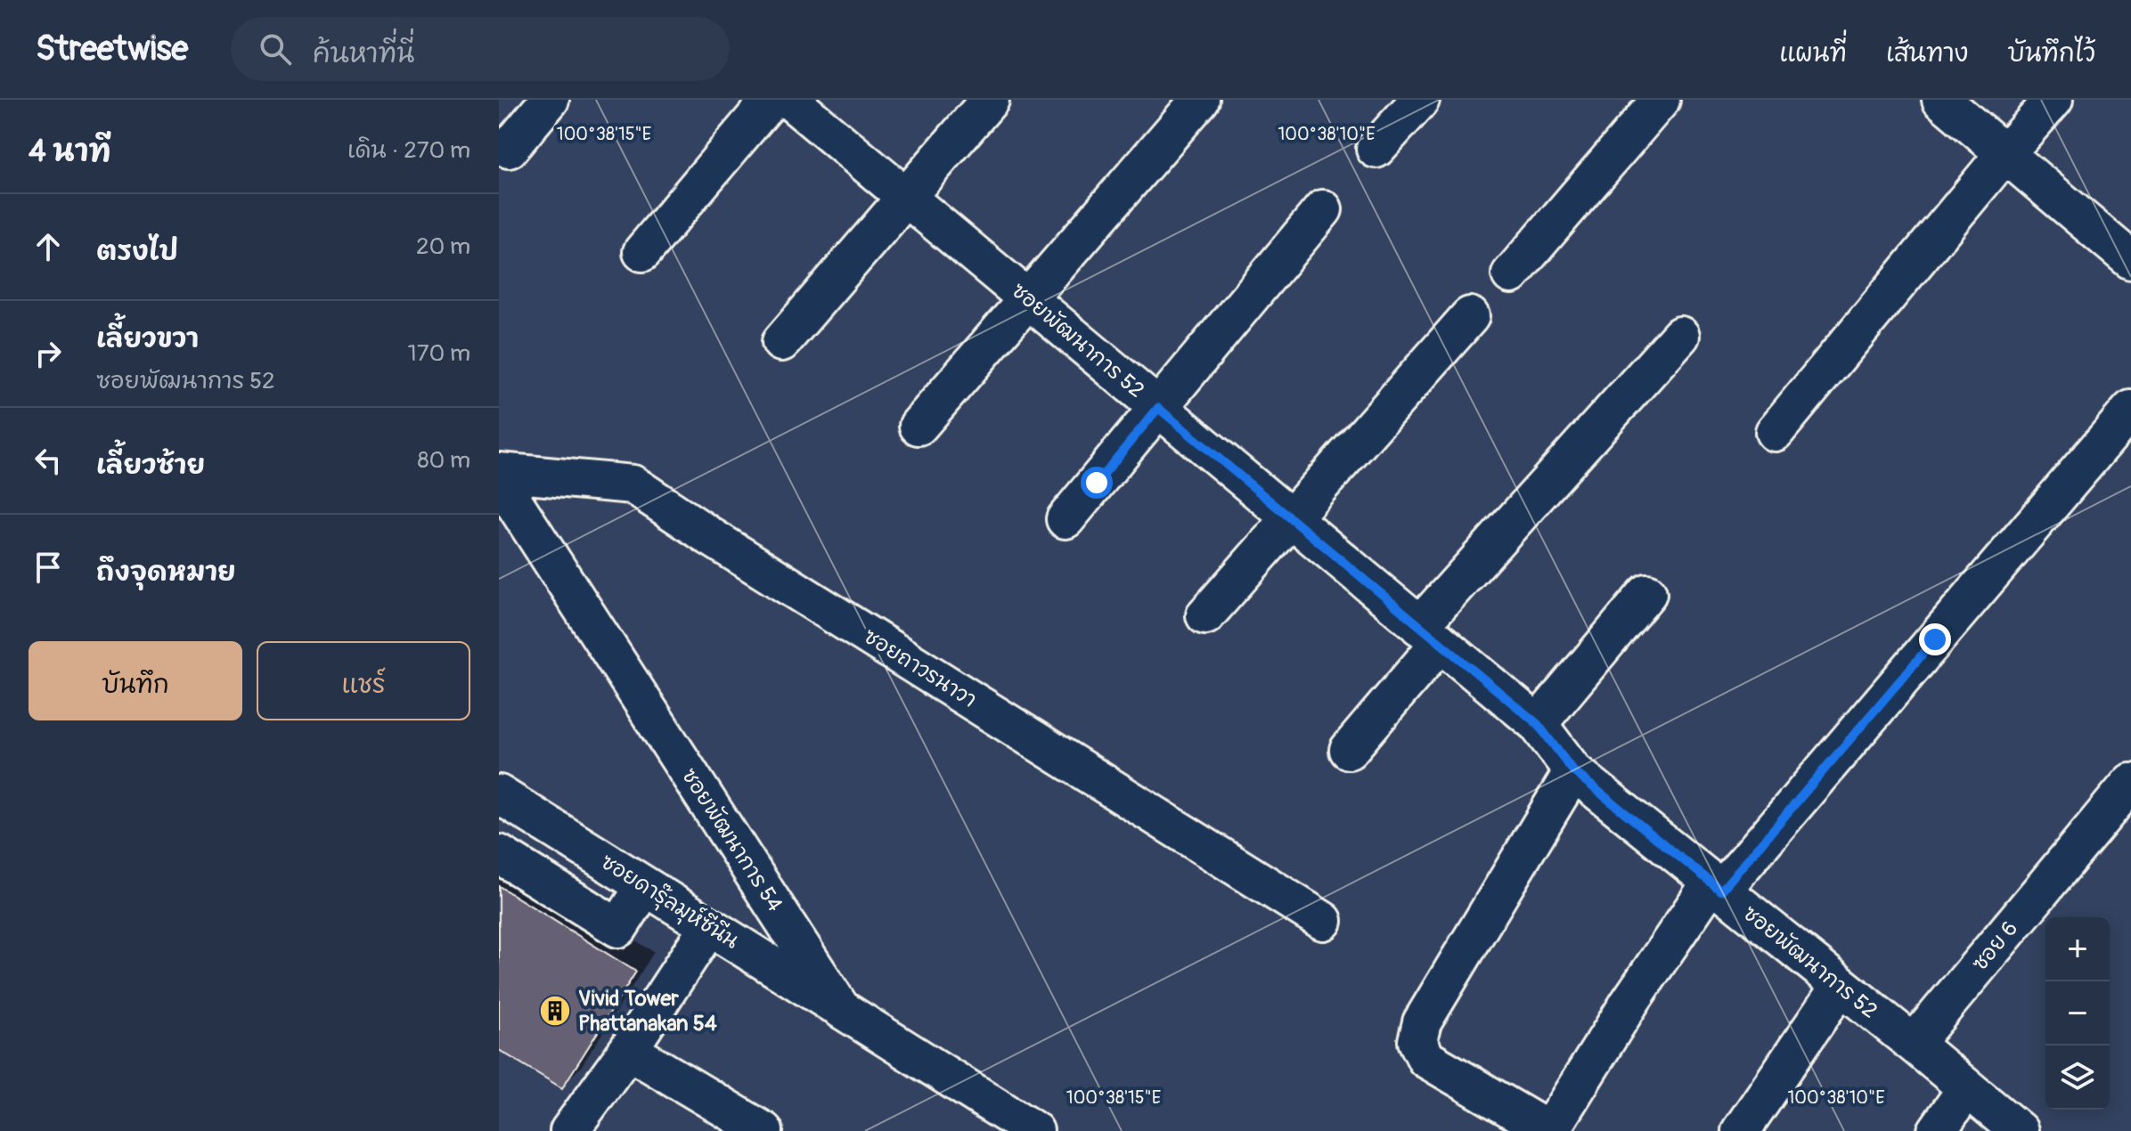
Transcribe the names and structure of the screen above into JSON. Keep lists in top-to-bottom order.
{
  "streets": {
    "street": [
      "ซอยพัฒนาการ 52",
      "ซอยถาวรนาวา",
      "ซอยพัฒนาการ 54",
      "ซอยดารุ๊ลมุห์ซีนีน",
      "ซอย 6"
    ]
  },
  "crossings": [
    ["ซอยพัฒนาการ 52", "ซอย 6"],
    ["ซอยพัฒนาการ 54", "ซอยดารุ๊ลมุห์ซีนีน"]
  ],
  "places": {
    "building": ["Vivid Tower Phattanakan 54"]
  },
  "page": {
    "header": "Streetwise",
    "search": "ค้นหาที่นี่",
    "nav": ["แผนที่", "เส้นทาง", "บันทึกไว้"],
    "heading": ["4 นาที", "เดิน · 270 m"],
    "list": [
      ["ตรงไป", "20 m"],
      ["เลี้ยวขวา", "ซอยพัฒนาการ 52", "170 m"],
      ["เลี้ยวซ้าย", "80 m"],
      "ถึงจุดหมาย"
    ],
    "buttons": ["บันทึก", "แชร์"],
    "map_buttons": ["+", "−"]
  },
  "coordinates": ["100°38'15\"E", "100°38'10\"E"]
}
